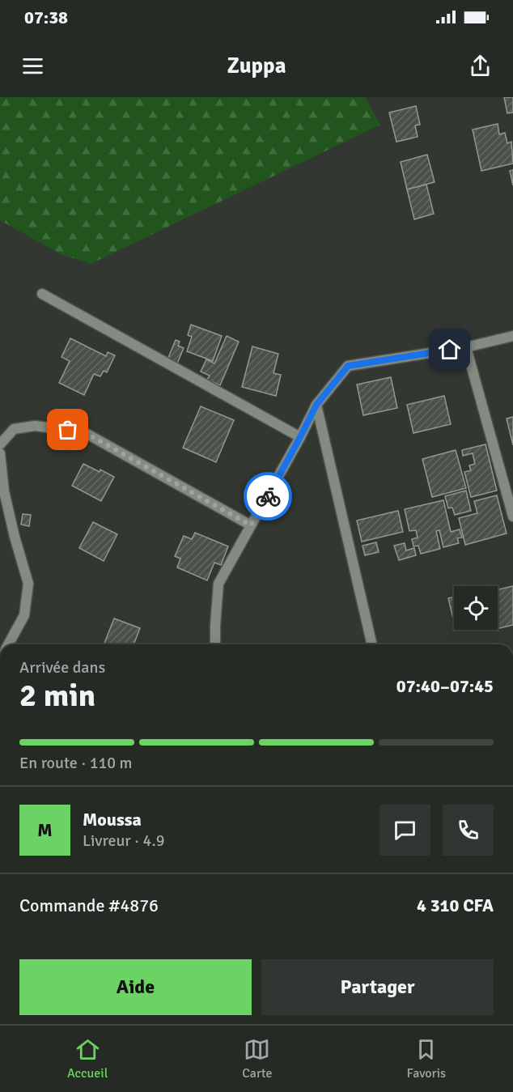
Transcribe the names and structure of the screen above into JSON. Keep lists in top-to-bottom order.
{
  "page": {
    "status": "07:38",
    "header": "Zuppa",
    "heading": ["2 min", "Arrivée dans", "07:40–07:45"],
    "panel": [
      "Moussa",
      "Livreur · 4.9",
      "Commande #4876",
      "4 310 CFA"
    ],
    "bar": "En route · 110 m",
    "round": "M",
    "buttons": ["Aide", "Partager"],
    "tabs": ["Accueil", "Carte", "Favoris"]
  }
}
